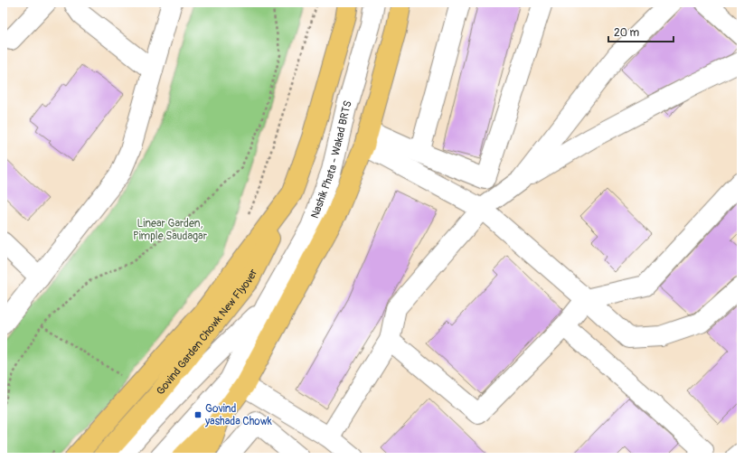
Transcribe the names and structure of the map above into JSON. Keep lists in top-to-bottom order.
{
  "streets": {
    "main road": ["Govind Garden Chowk New Flyover"],
    "street": ["Nashik Phata - Wakad BRTS"]
  },
  "parks": ["Linear Garden, Pimple Saudagar"],
  "places": {
    "transit": ["Govind yashada Chowk"]
  },
  "scale_bar": "20 m"
}
